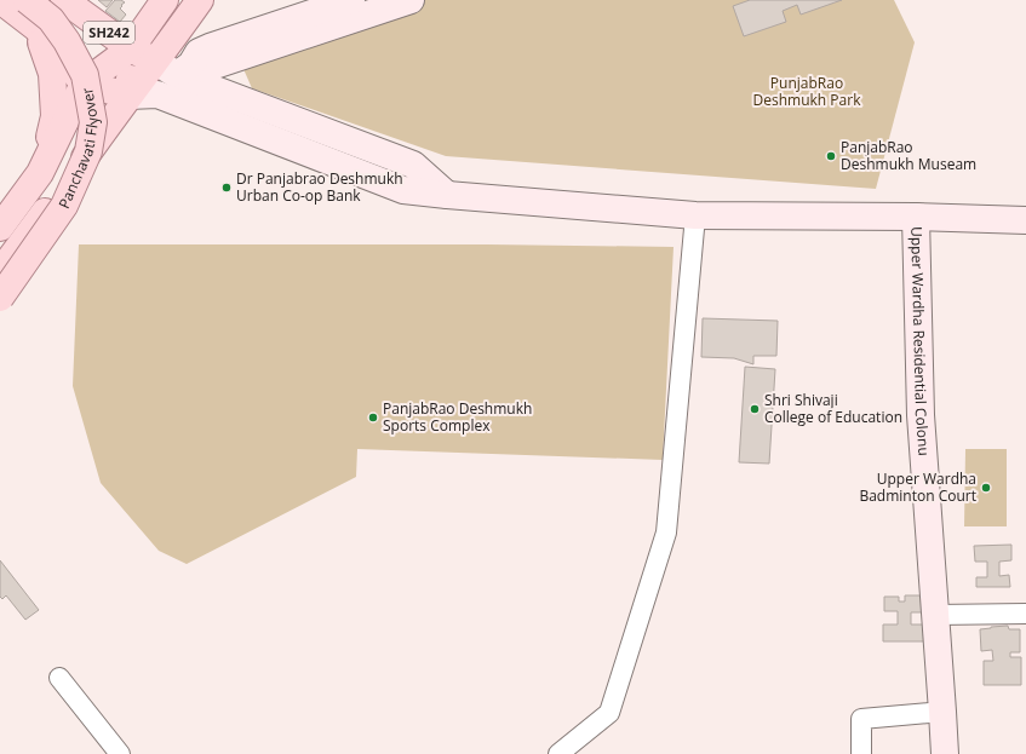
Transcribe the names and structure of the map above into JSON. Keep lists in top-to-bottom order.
{
  "streets": {
    "main road": ["SH242", "Panchavati Flyover"],
    "street": ["Upper Wardha Residential Colonu"]
  },
  "parks": ["PunjabRao Deshmukh Park"],
  "places": [
    "PanjabRao Deshmukh Museam",
    "Dr Panjabrao Deshmukh Urban Co-op Bank",
    "Shri Shivaji College of Education",
    "PanjabRao Deshmukh Sports Complex",
    "Upper Wardha Badminton Court"
  ]
}
